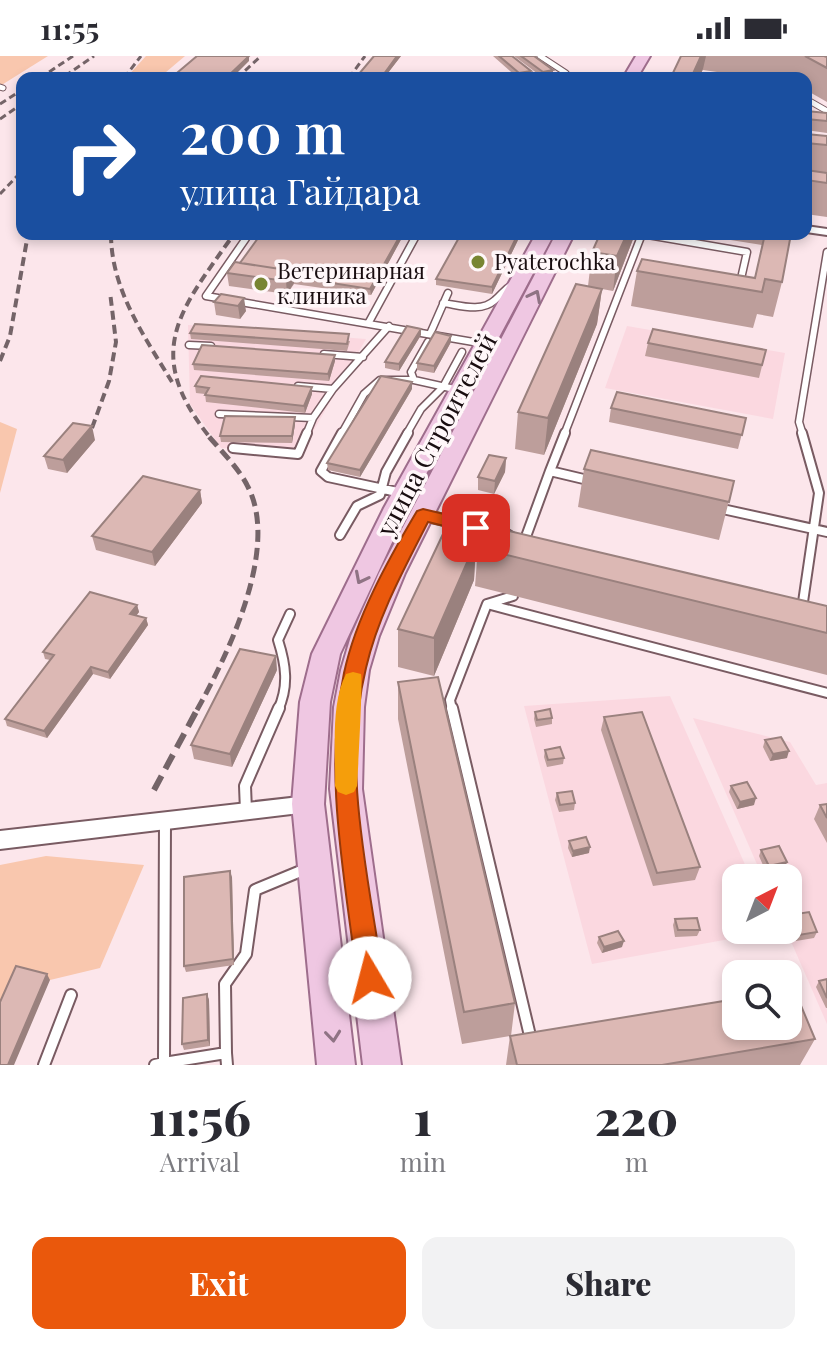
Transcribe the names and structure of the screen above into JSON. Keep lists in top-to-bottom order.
{
  "streets": {
    "main road": ["улица Строителей"]
  },
  "places": ["Pyaterochka", "Ветеринарная клиника"],
  "north": "top right",
  "page": {
    "status": "11:55",
    "turn": ["200 m", "улица Гайдара"],
    "eta": [
      "11:56",
      "Arrival",
      "1",
      "min",
      "220",
      "m"
    ],
    "buttons": ["Exit", "Share"]
  }
}
